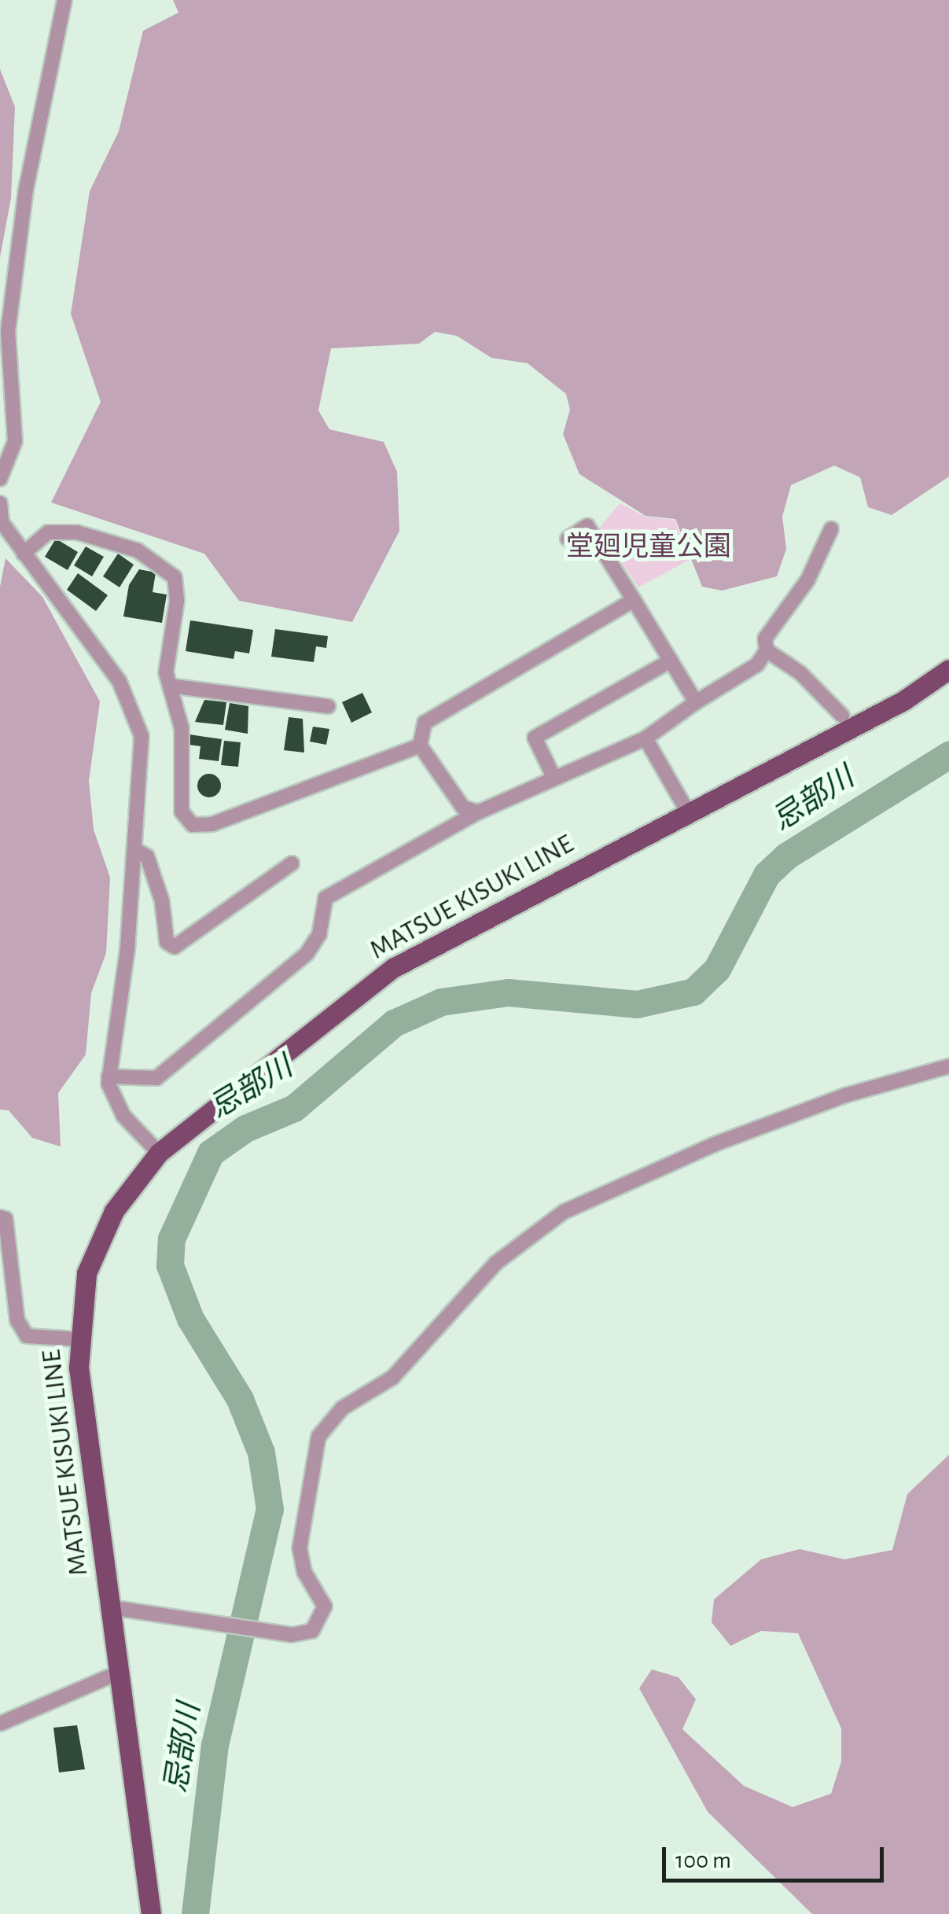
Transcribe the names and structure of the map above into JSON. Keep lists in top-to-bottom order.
{
  "streets": {
    "main road": ["MATSUE KISUKI LINE"]
  },
  "water": ["忌部川"],
  "parks": ["堂廻児童公園"],
  "scale_bar": "100 m"
}
